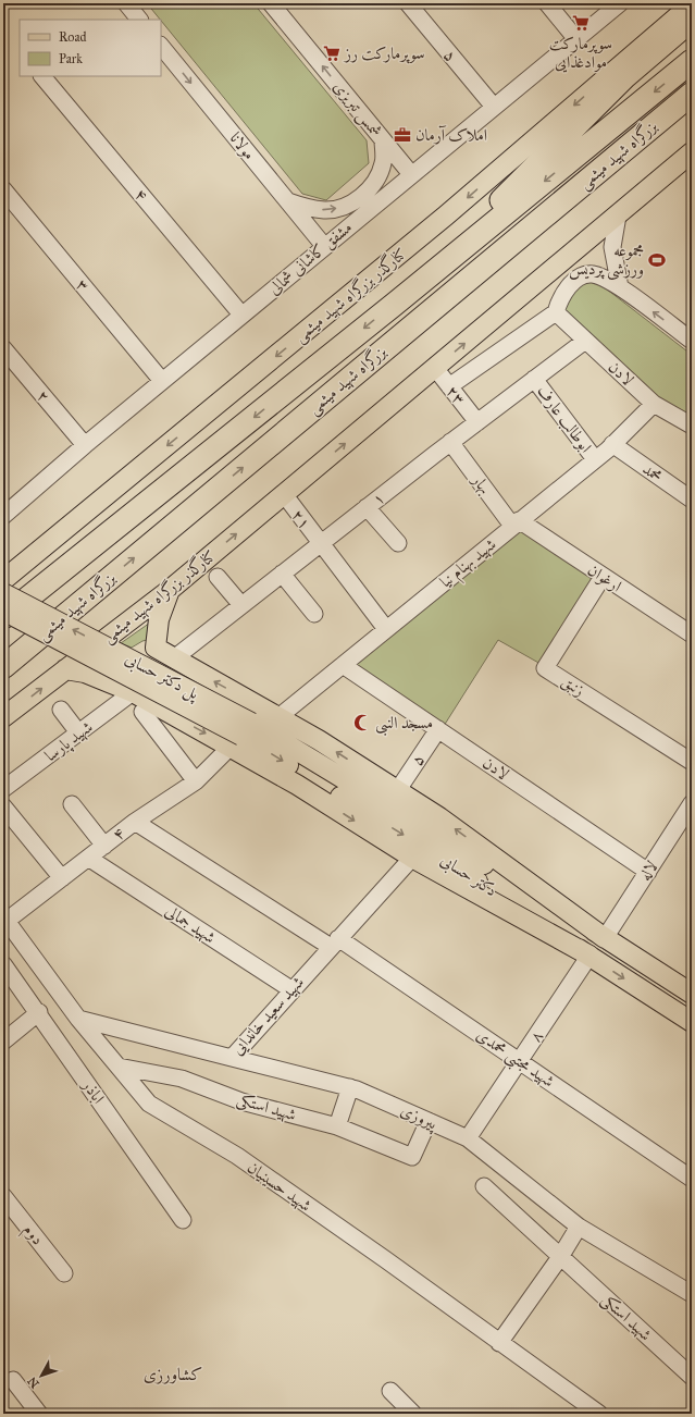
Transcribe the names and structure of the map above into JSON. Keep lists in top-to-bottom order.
{
  "streets": {
    "highway": ["بزرگراه شهید میثمی"],
    "main road": ["کنارگذر بزرگراه شهید میثمی", "پل دکتر حسابی", "دکتر حسابی"],
    "street": [
      "۵",
      "شمس تبریزی",
      "مولانا",
      "۴",
      "مشفق کاشانی شمالی",
      "۳",
      "لادن",
      "۲۳",
      "۲",
      "ابوطالب عارف",
      "محمد",
      "بهار",
      "۱",
      "۲۱",
      "شهید بهنام نیا",
      "ارغوان",
      "زنبق",
      "شهید پارسا",
      "لاله",
      "شهید جمالی",
      "شهید سعید خاندایی",
      "۸",
      "شهید مجتبی محمدی",
      "اباذر",
      "شهید استکی",
      "پیروزی",
      "شهید حسینیان",
      "دوم"
    ]
  },
  "crossings": [
    ["۵", "مشفق کاشانی شمالی"],
    ["۵", "لادن"],
    ["شمس تبریزی", "مشفق کاشانی شمالی"],
    ["مولانا", "مشفق کاشانی شمالی"],
    ["۴", "مشفق کاشانی شمالی"],
    ["۴", "پل دکتر حسابی"],
    ["۴", "دکتر حسابی"],
    ["۴", "شهید جمالی"],
    ["۴", "شهید مجتبی محمدی"],
    ["۴", "شهید حسینیان"],
    ["مشفق کاشانی شمالی", "۳"],
    ["مشفق کاشانی شمالی", "۲"],
    ["کنارگذر بزرگراه شهید میثمی", "۲۳"],
    ["کنارگذر بزرگراه شهید میثمی", "۲۱"],
    ["لادن", "۱"],
    ["لادن", "شهید بهنام نیا"],
    ["لادن", "لاله"],
    ["۲۳", "۱"],
    ["ابوطالب عارف", "۱"],
    ["ابوطالب عارف", "شهید بهنام نیا"],
    ["محمد", "شهید بهنام نیا"],
    ["بهار", "۱"],
    ["بهار", "شهید بهنام نیا"],
    ["بهار", "ارغوان"],
    ["۱", "۲۱"],
    ["۲۱", "شهید بهنام نیا"],
    ["شهید بهنام نیا", "ارغوان"],
    ["ارغوان", "زنبق"],
    ["پل دکتر حسابی", "دکتر حسابی"],
    ["لاله", "دکتر حسابی"],
    ["دکتر حسابی", "۸"],
    ["شهید جمالی", "شهید سعید خاندایی"],
    ["شهید سعید خاندایی", "شهید مجتبی محمدی"],
    ["شهید سعید خاندایی", "پیروزی"],
    ["شهید سعید خاندایی", "شهید حسینیان"],
    ["۸", "شهید مجتبی محمدی"],
    ["۸", "پیروزی"],
    ["شهید استکی", "پیروزی"],
    ["شهید استکی", "شهید حسینیان"]
  ],
  "one_way": ["شمس تبریزی", "مولانا"],
  "districts": ["کشاورزی"],
  "places": {
    "supermarket": ["سوپرمارکت موادغذایی", "سوپرمارکت رز"],
    "office": ["املاک آرمان"],
    "sports": ["مجموعه ورزشی پردیس"],
    "mosque": ["مسجد النبی"]
  },
  "legend": ["Road", "Park"],
  "north": "bottom left"
}
